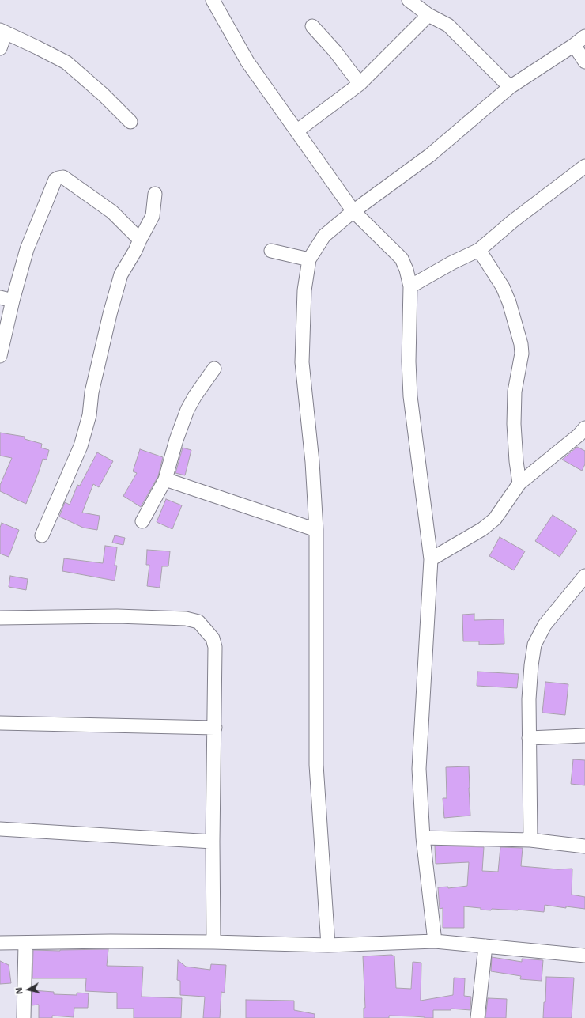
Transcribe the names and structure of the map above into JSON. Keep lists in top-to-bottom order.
{
  "north": "left"
}
